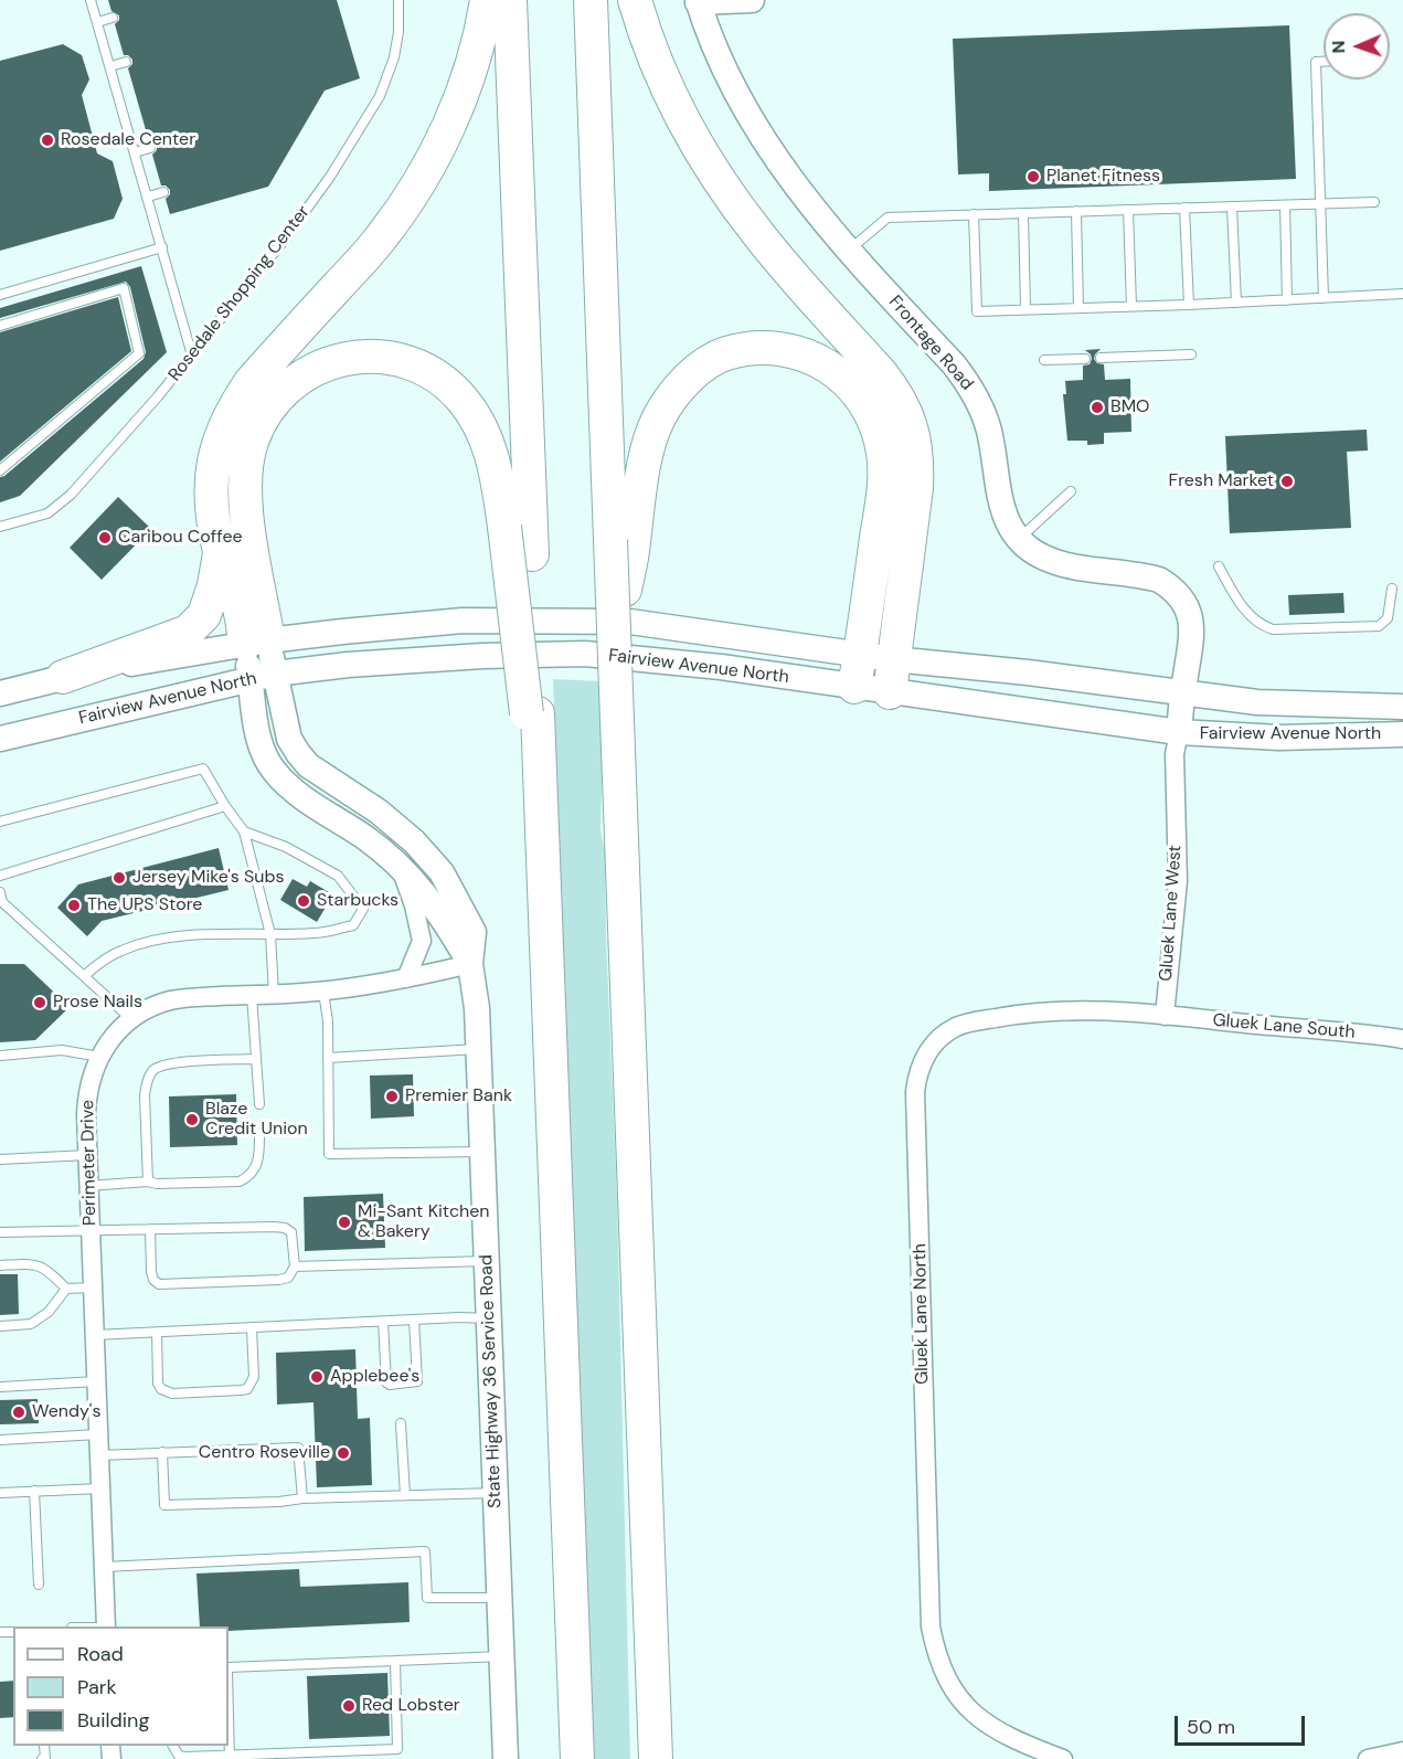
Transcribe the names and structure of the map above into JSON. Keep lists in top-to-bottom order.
{
  "streets": {
    "street": [
      "Frontage Road",
      "Fairview Avenue North",
      "Gluek Lane West",
      "Gluek Lane South",
      "Perimeter Drive",
      "Gluek Lane North",
      "State Highway 36 Service Road"
    ],
    "lane": ["Rosedale Shopping Center"]
  },
  "crossings": [
    ["Frontage Road", "Fairview Avenue North"],
    ["Frontage Road", "Gluek Lane West"],
    ["Fairview Avenue North", "Gluek Lane West"],
    ["Gluek Lane West", "Gluek Lane South"],
    ["Gluek Lane West", "Gluek Lane North"],
    ["Gluek Lane South", "Gluek Lane North"],
    ["Perimeter Drive", "State Highway 36 Service Road"]
  ],
  "places": [
    "Rosedale Center",
    "Planet Fitness",
    "BMO",
    "Fresh Market",
    "Caribou Coffee",
    "Jersey Mike's Subs",
    "Starbucks",
    "The UPS Store",
    "Prose Nails",
    "Premier Bank",
    "Blaze Credit Union",
    "Mi-Sant Kitchen & Bakery",
    "Applebee's",
    "Wendy's",
    "Centro Roseville",
    "Red Lobster"
  ],
  "legend": ["Road", "Park", "Building"],
  "scale_bar": "50 m",
  "north": "left"
}
